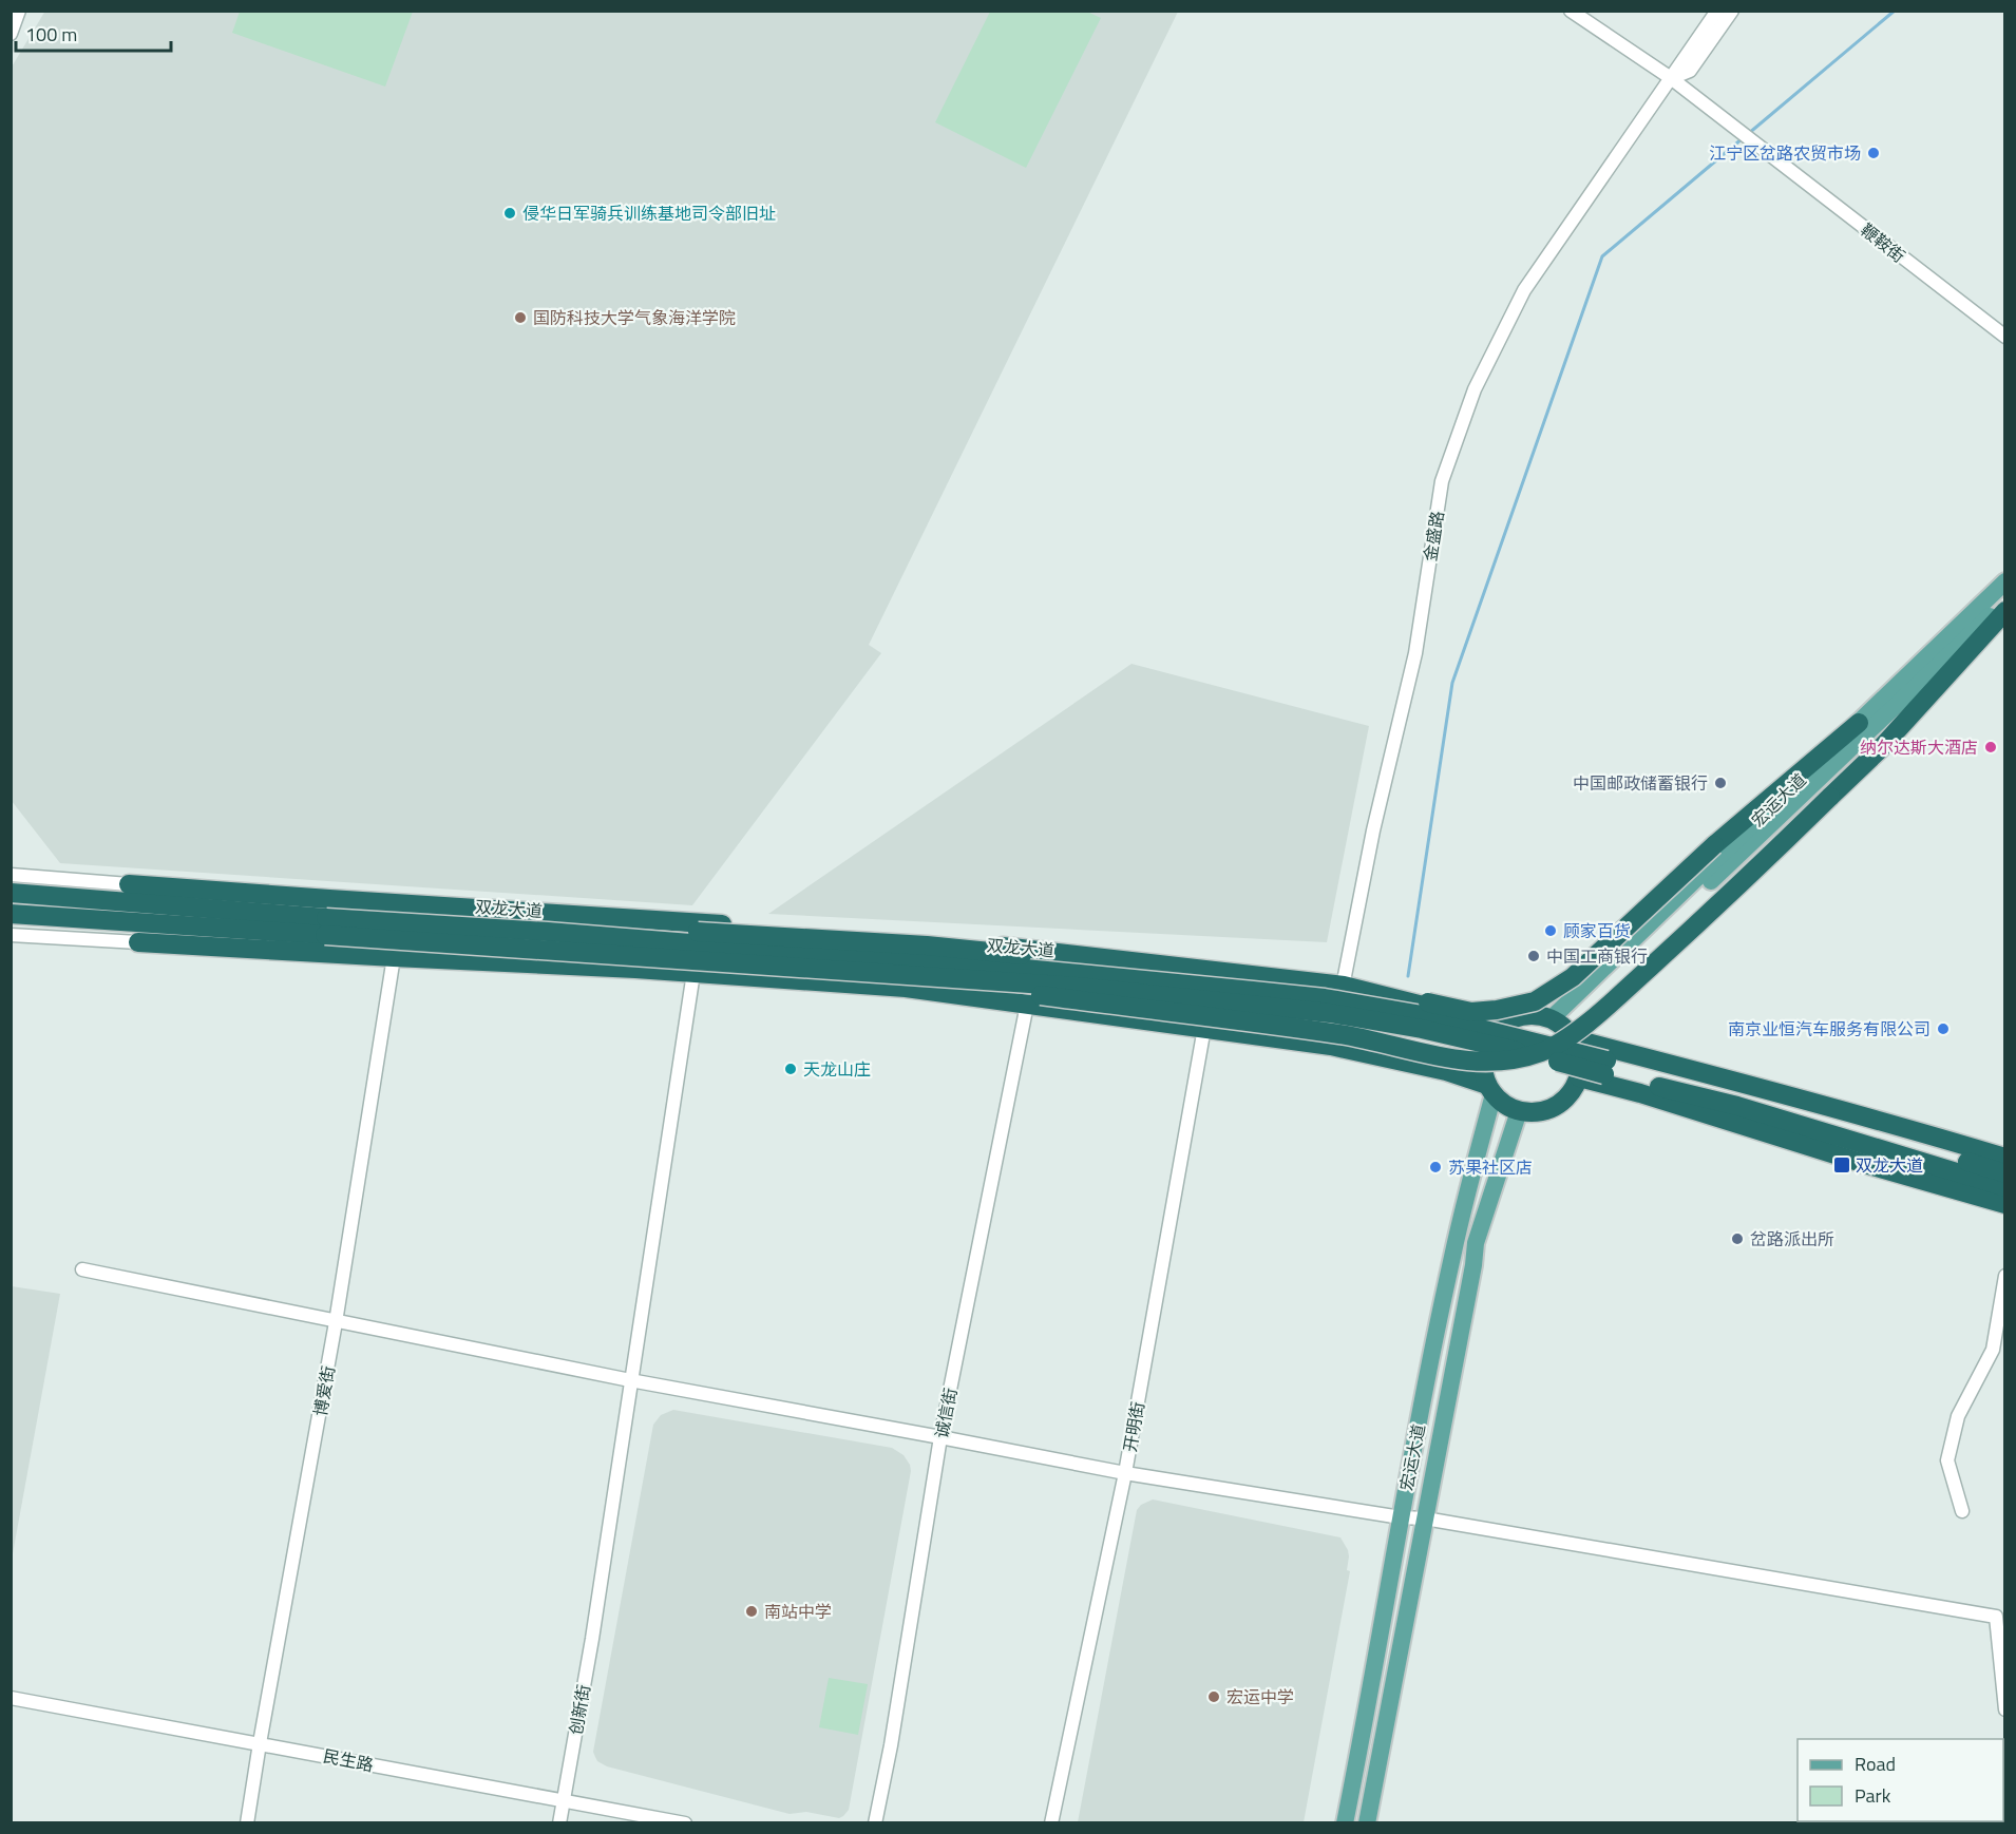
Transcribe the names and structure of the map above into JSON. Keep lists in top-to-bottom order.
{
  "streets": {
    "highway": ["双龙大道"],
    "main road": ["宏运大道"],
    "street": [
      "鞭鞍街",
      "金盛路",
      "博爱街",
      "诚信街",
      "开明街",
      "创新街",
      "民生路"
    ]
  },
  "crossings": [
    ["鞭鞍街", "金盛路"],
    ["金盛路", "双龙大道"],
    ["宏运大道", "双龙大道"],
    ["博爱街", "民生路"],
    ["创新街", "民生路"]
  ],
  "places": {
    "other": [
      "江宁区岔路农贸市场",
      "侵华日军骑兵训练基地司令部旧址",
      "国防科技大学气象海洋学院",
      "纳尔达斯大酒店",
      "中国邮政储蓄银行",
      "顾家百货",
      "中国工商银行",
      "南京业恒汽车服务有限公司",
      "天龙山庄",
      "苏果社区店",
      "岔路派出所",
      "南站中学",
      "宏运中学"
    ],
    "transit": ["双龙大道"]
  },
  "legend": ["Road", "Park"],
  "scale_bar": "100 m"
}
